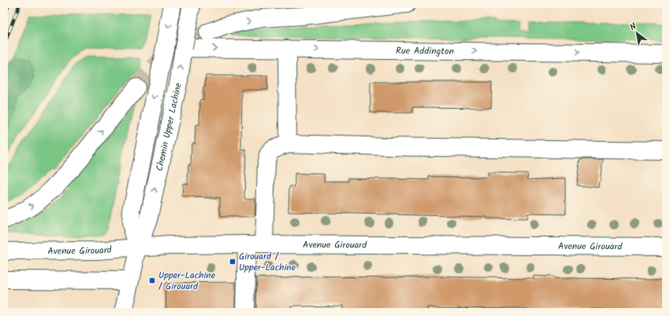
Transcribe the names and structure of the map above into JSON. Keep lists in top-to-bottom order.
{
  "streets": {
    "main road": ["Rue Addington", "Chemin Upper Lachine", "Avenue Girouard"]
  },
  "crossings": [
    ["Rue Addington", "Chemin Upper Lachine"],
    ["Chemin Upper Lachine", "Avenue Girouard"]
  ],
  "places": {
    "transit": ["Girouard / Upper-Lachine", "Upper-Lachine / Girouard"]
  },
  "north": "top left"
}
